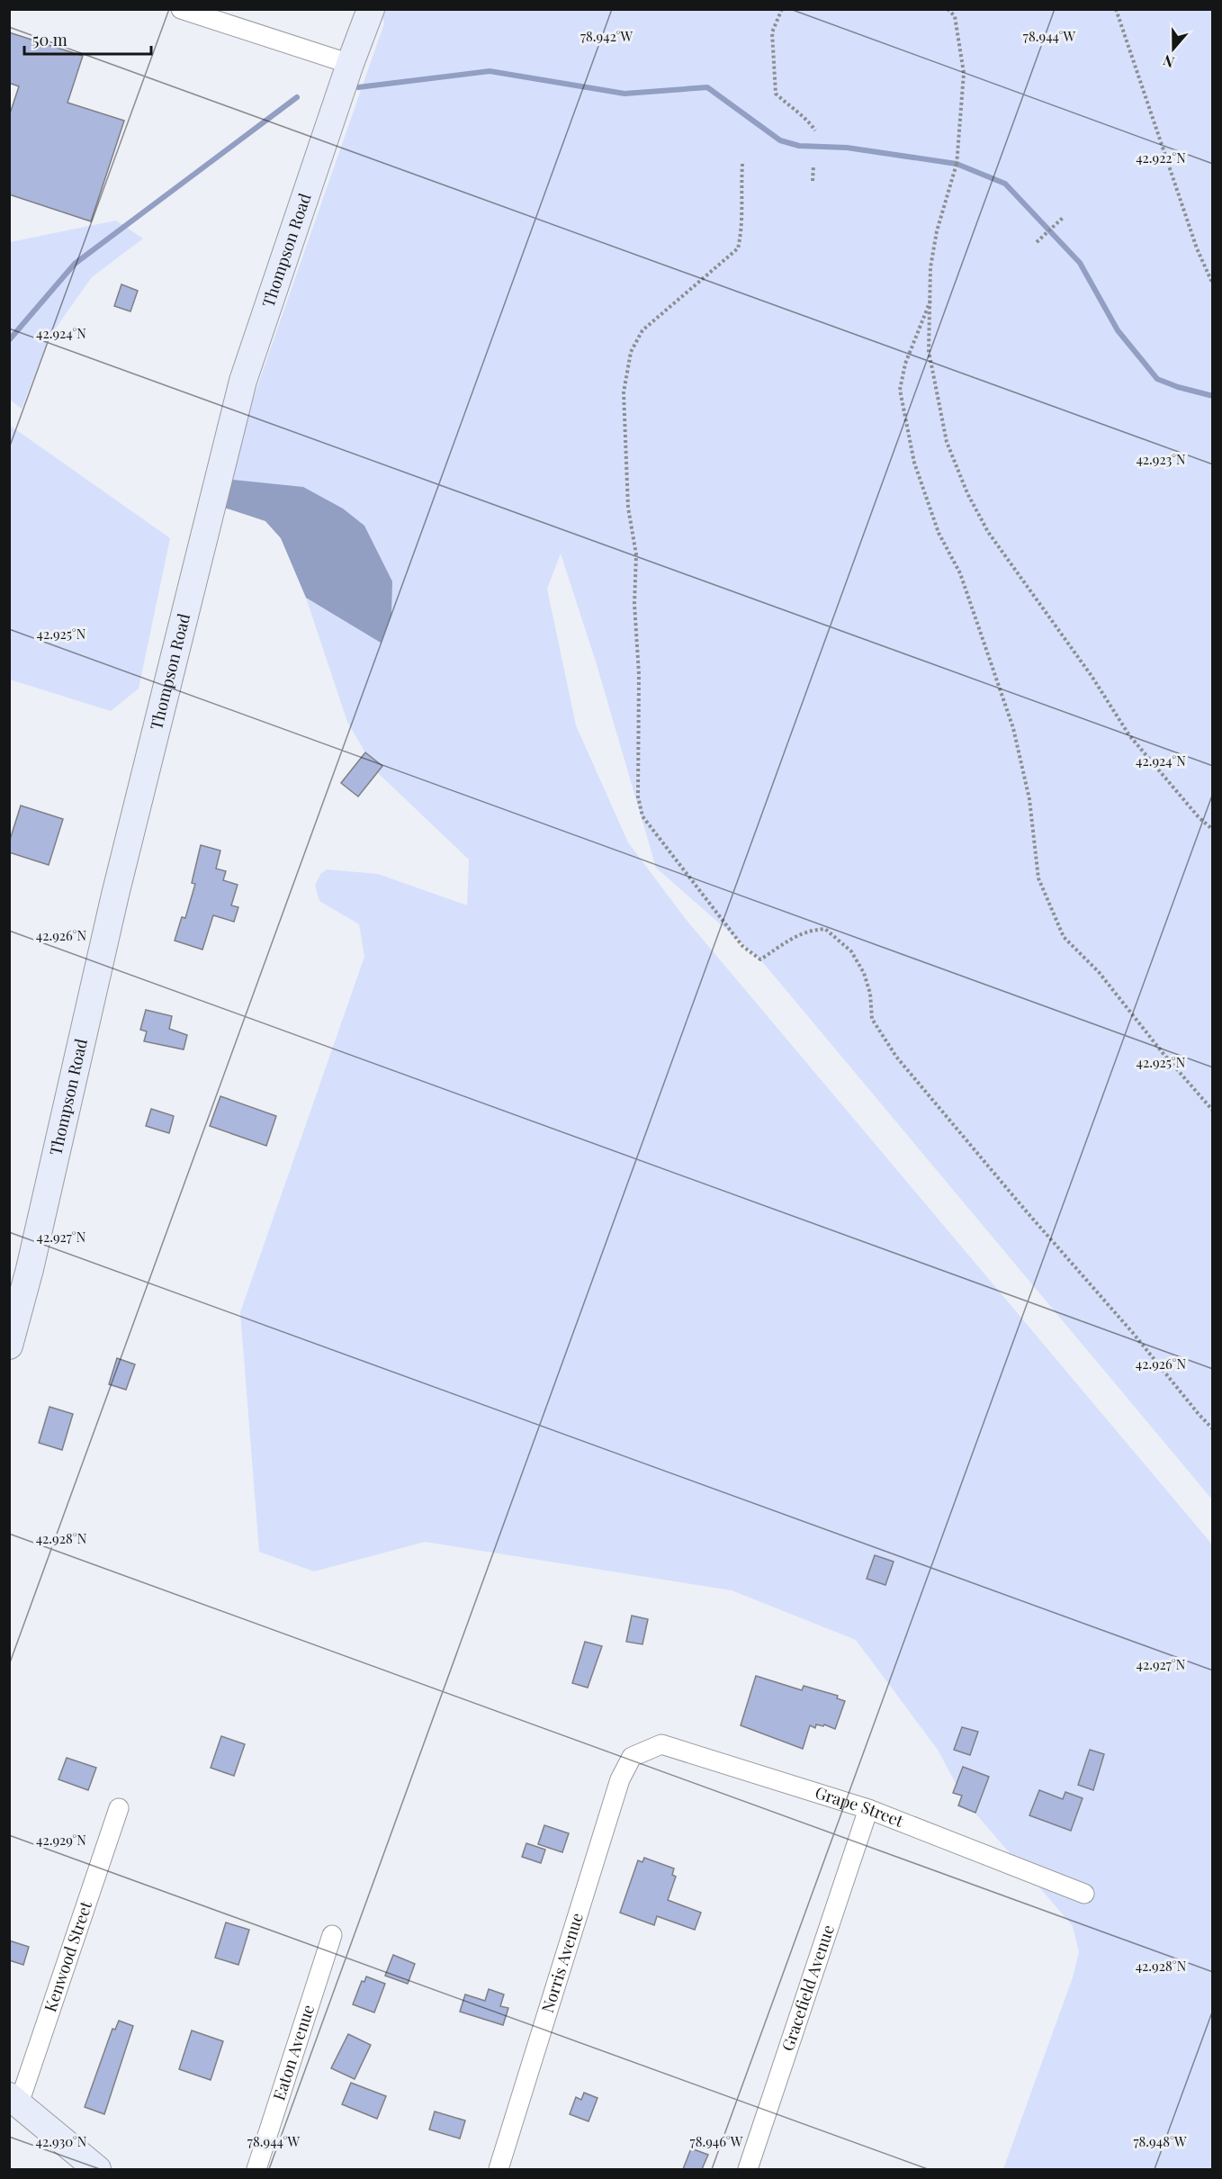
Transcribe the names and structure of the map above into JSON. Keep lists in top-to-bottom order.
{
  "streets": {
    "main road": ["Thompson Road"],
    "street": [
      "Grape Street",
      "Kenwood Street",
      "Norris Avenue",
      "Gracefield Avenue",
      "Eaton Avenue"
    ]
  },
  "crossings": [
    ["Grape Street", "Norris Avenue"],
    ["Grape Street", "Gracefield Avenue"]
  ],
  "scale_bar": "50 m",
  "north": "bottom",
  "coordinates": [
    "78.942°W",
    "78.944°W",
    "42.922°N",
    "42.924°N",
    "42.923°N",
    "42.925°N",
    "42.926°N",
    "42.927°N",
    "42.928°N",
    "42.929°N",
    "42.930°N",
    "78.946°W",
    "78.948°W"
  ]
}
